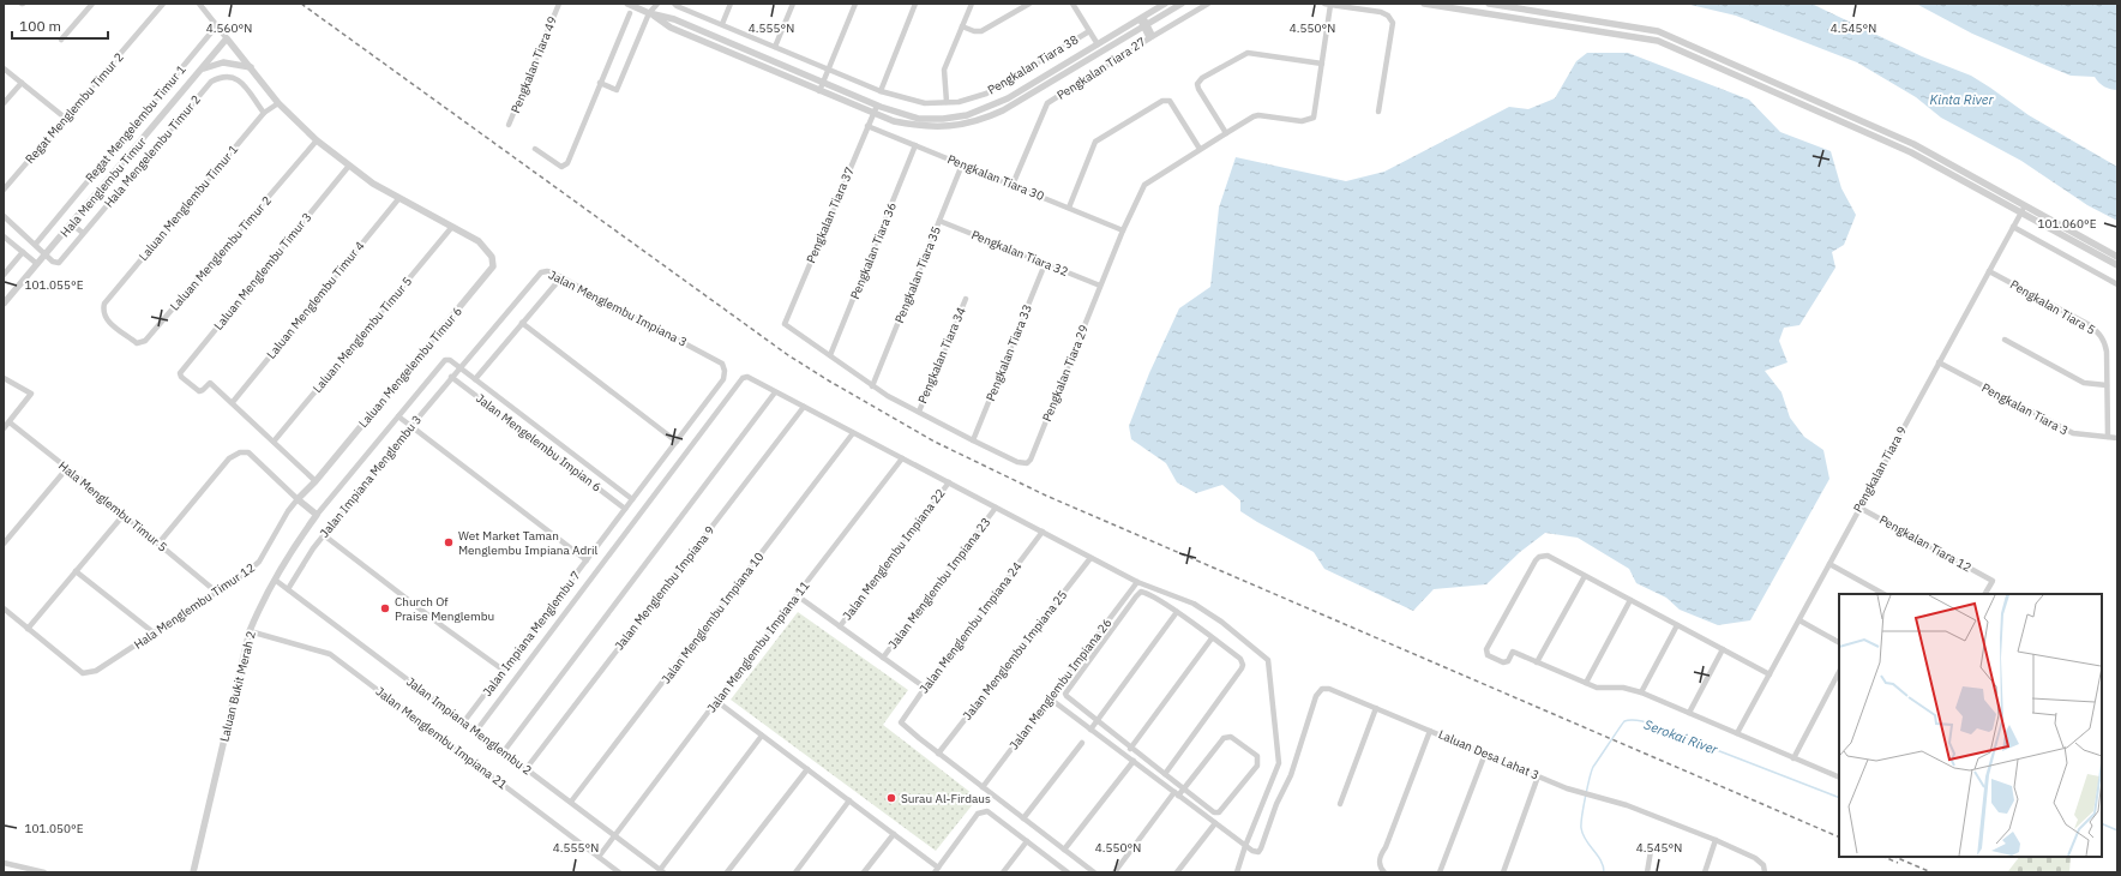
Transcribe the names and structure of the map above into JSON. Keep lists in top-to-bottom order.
{
  "streets": {
    "street": [
      "Pengkalan Tiara 49",
      "Pengkalan Tiara 38",
      "Pengkalan Tiara 27",
      "Regat Menglembu Timur 2",
      "Regat Mengelembu Timur 1",
      "Hala Mengelembu Timur 2",
      "Pengkalan Tiara 30",
      "Hala Menglembu Timur",
      "Laluan Menglembu Timur 1",
      "Pengkalan Tiara 37",
      "Pengkalan Tiara 36",
      "Laluan Menglembu Timur 2",
      "Pengkalan Tiara 32",
      "Laluan Menglembu Timur 3",
      "Pengkalan Tiara 35",
      "Laluan Menglembu Timur 4",
      "Pengkalan Tiara 5",
      "Jalan Menglembu Impiana 3",
      "Laluan Menglembu Timur 5",
      "Pengkalan Tiara 33",
      "Pengkalan Tiara 34",
      "Laluan Mengelembu Timur 6",
      "Pengkalan Tiara 29",
      "Pengkalan Tiara 3",
      "Jalan Mengelembu Impian 6",
      "Pengkalan Tiara 9",
      "Jalan Impiana Menglembu 3",
      "Hala Menglembu Timur 5",
      "Pengkalan Tiara 12",
      "Jalan Menglembu Impiana 22",
      "Jalan Menglembu Impiana 23",
      "Jalan Menglembu Impiana 9",
      "Hala Menglembu Timur 12",
      "Jalan Menglembu Impiana 10",
      "Jalan Menglembu Impiana 24",
      "Jalan Impiana Menglembu 7",
      "Jalan Menglembu Impiana 11",
      "Jalan Menglembu Impiana 25",
      "Jalan Menglembu Impiana 26",
      "Laluan Bukit Merah 2",
      "Jalan Impiana Menglembu 2",
      "Jalan Menglembu Impiana 21",
      "Laluan Desa Lahat 3"
    ]
  },
  "crossings": [
    ["Pengkalan Tiara 27", "Pengkalan Tiara 30"],
    ["Hala Mengelembu Timur 2", "Hala Menglembu Timur"],
    ["Hala Mengelembu Timur 2", "Laluan Menglembu Timur 1"],
    ["Pengkalan Tiara 30", "Pengkalan Tiara 37"],
    ["Pengkalan Tiara 30", "Pengkalan Tiara 36"],
    ["Pengkalan Tiara 30", "Pengkalan Tiara 35"],
    ["Laluan Menglembu Timur 1", "Laluan Menglembu Timur 2"],
    ["Pengkalan Tiara 37", "Pengkalan Tiara 36"],
    ["Pengkalan Tiara 32", "Pengkalan Tiara 35"],
    ["Pengkalan Tiara 32", "Pengkalan Tiara 33"],
    ["Pengkalan Tiara 32", "Pengkalan Tiara 29"],
    ["Laluan Menglembu Timur 3", "Laluan Menglembu Timur 4"],
    ["Pengkalan Tiara 5", "Pengkalan Tiara 3"],
    ["Pengkalan Tiara 5", "Pengkalan Tiara 9"],
    ["Jalan Menglembu Impiana 3", "Jalan Impiana Menglembu 3"],
    ["Jalan Menglembu Impiana 3", "Jalan Impiana Menglembu 7"],
    ["Laluan Menglembu Timur 5", "Laluan Mengelembu Timur 6"],
    ["Pengkalan Tiara 33", "Pengkalan Tiara 29"],
    ["Pengkalan Tiara 3", "Pengkalan Tiara 9"],
    ["Jalan Mengelembu Impian 6", "Jalan Impiana Menglembu 3"],
    ["Jalan Mengelembu Impian 6", "Jalan Impiana Menglembu 7"],
    ["Pengkalan Tiara 9", "Pengkalan Tiara 12"],
    ["Jalan Impiana Menglembu 3", "Jalan Impiana Menglembu 2"],
    ["Hala Menglembu Timur 5", "Hala Menglembu Timur 12"],
    ["Jalan Menglembu Impiana 9", "Jalan Impiana Menglembu 2"],
    ["Jalan Menglembu Impiana 10", "Jalan Impiana Menglembu 2"],
    ["Jalan Menglembu Impiana 24", "Jalan Menglembu Impiana 25"],
    ["Jalan Impiana Menglembu 7", "Jalan Impiana Menglembu 2"],
    ["Jalan Menglembu Impiana 11", "Jalan Impiana Menglembu 2"],
    ["Jalan Menglembu Impiana 11", "Jalan Menglembu Impiana 21"],
    ["Laluan Bukit Merah 2", "Jalan Impiana Menglembu 2"],
    ["Laluan Bukit Merah 2", "Jalan Menglembu Impiana 21"]
  ],
  "water": ["Kinta River", "Serokai River"],
  "places": ["Wet Market Taman Menglembu Impiana Adril", "Church Of Praise Menglembu", "Surau Al-Firdaus"],
  "scale_bar": "100 m",
  "coordinates": [
    "4.560°N",
    "4.555°N",
    "4.550°N",
    "4.545°N",
    "101.060°E",
    "101.055°E",
    "101.050°E"
  ]
}
